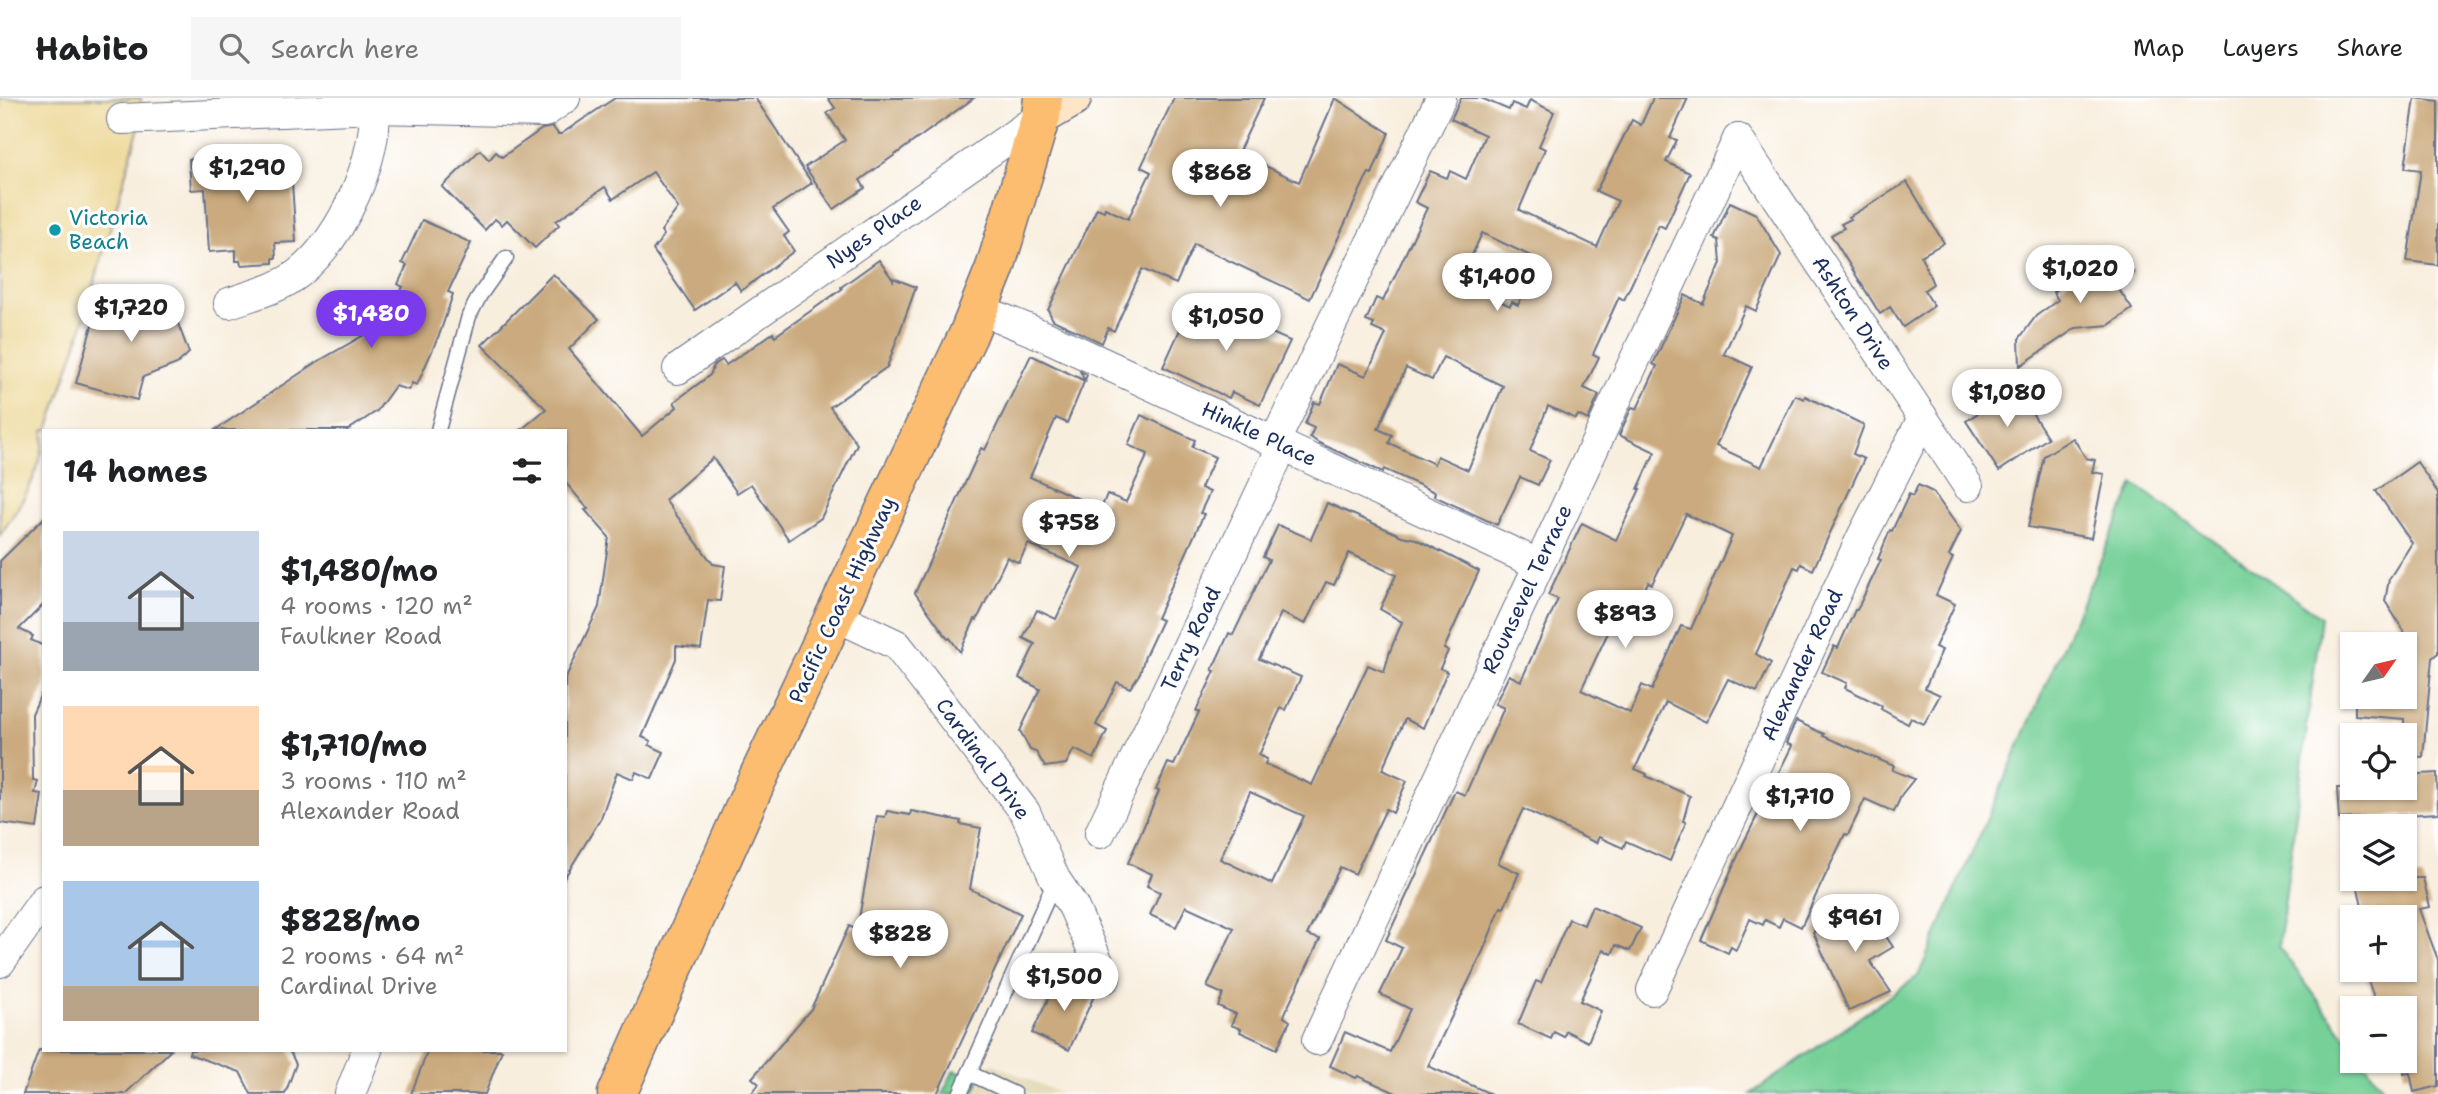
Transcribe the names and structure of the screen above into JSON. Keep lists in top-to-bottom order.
{
  "streets": {
    "highway": ["Pacific Coast Highway"],
    "street": [
      "Nyes Place",
      "Ashton Drive",
      "Hinkle Place",
      "Rounsevel Terrace",
      "Terry Road",
      "Alexander Road",
      "Cardinal Drive"
    ]
  },
  "crossings": [
    ["Nyes Place", "Pacific Coast Highway"],
    ["Ashton Drive", "Rounsevel Terrace"],
    ["Ashton Drive", "Alexander Road"],
    ["Hinkle Place", "Rounsevel Terrace"],
    ["Hinkle Place", "Pacific Coast Highway"],
    ["Hinkle Place", "Terry Road"],
    ["Pacific Coast Highway", "Cardinal Drive"]
  ],
  "places": ["Victoria Beach"],
  "north": "top right",
  "page": {
    "header": "Habito",
    "search": "Search here",
    "nav": ["Map", "Layers", "Share"],
    "price": [
      "$1,290",
      "$868",
      "$1,020",
      "$1,400",
      "$1,720",
      "$1,480",
      "$1,050",
      "$1,080",
      "$758",
      "$893",
      "$1,710",
      "$961",
      "$828",
      "$1,500"
    ],
    "heading": "14 homes",
    "list": [
      {
        "name": "$1,480/mo",
        "note": "4 rooms · 120 m² · Faulkner Road"
      },
      {
        "name": "$1,710/mo",
        "note": "3 rooms · 110 m² · Alexander Road"
      },
      {
        "name": "$828/mo",
        "note": "2 rooms · 64 m² · Cardinal Drive"
      }
    ],
    "map_buttons": ["+", "−"]
  }
}
